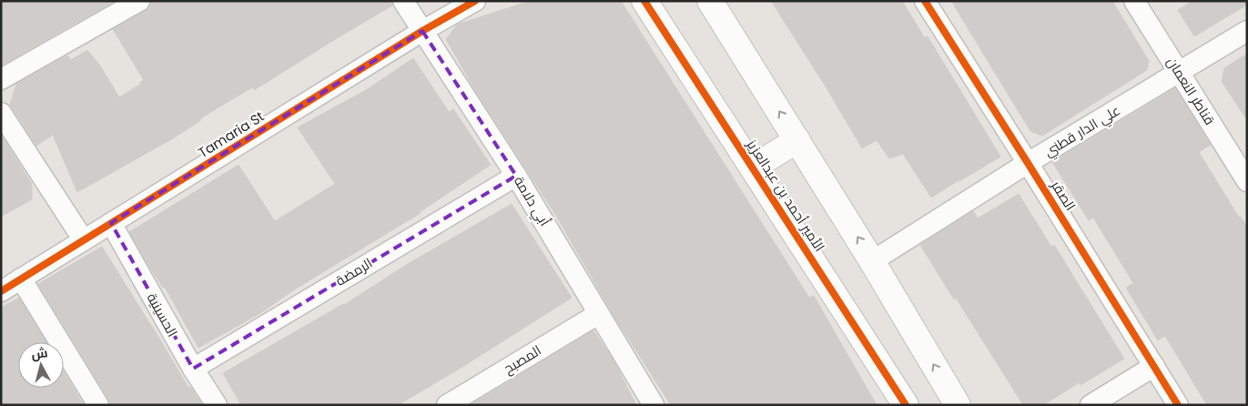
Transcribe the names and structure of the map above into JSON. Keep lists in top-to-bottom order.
{
  "streets": {
    "street": [
      "قناطر النعمان",
      "علي الدار قطني",
      "Tamaria St",
      "الأمير أحمد بن عبدالعزيز",
      "الصقر",
      "أبي دلامة",
      "الرمضة",
      "الحسينية",
      "المصبح"
    ]
  },
  "crossings": [
    ["قناطر النعمان", "علي الدار قطني"],
    ["علي الدار قطني", "الصقر"],
    ["Tamaria St", "أبي دلامة"],
    ["Tamaria St", "الحسينية"],
    ["أبي دلامة", "الرمضة"],
    ["أبي دلامة", "المصبح"],
    ["الرمضة", "الحسينية"]
  ],
  "north": "top"
}
